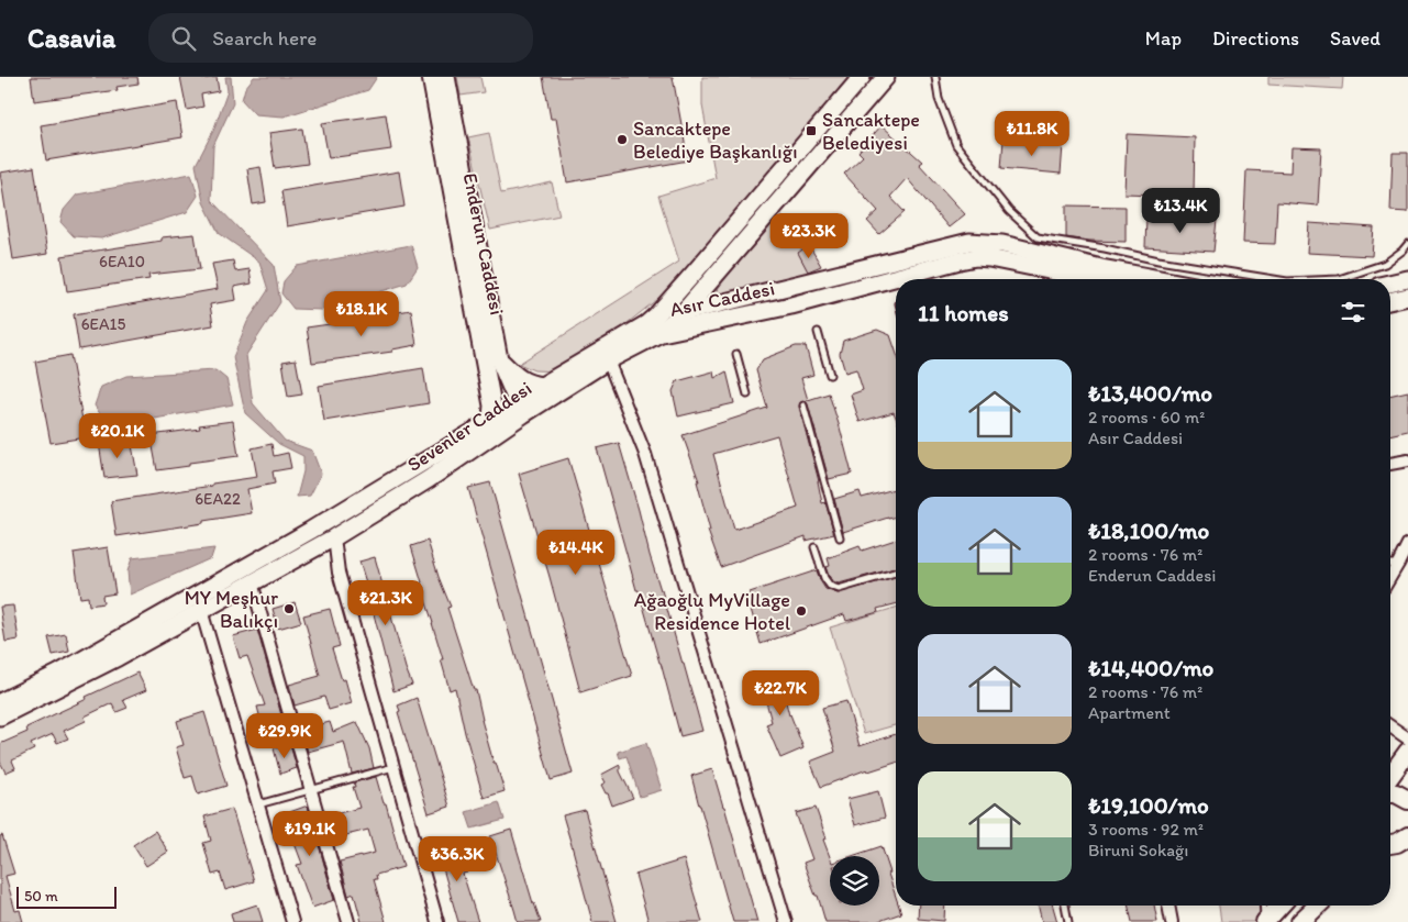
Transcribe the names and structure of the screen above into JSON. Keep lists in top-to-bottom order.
{
  "streets": {
    "main road": ["Enderun Caddesi", "Asır Caddesi", "Sevenler Caddesi"]
  },
  "crossings": [
    ["Enderun Caddesi", "Sevenler Caddesi"],
    ["Asır Caddesi", "Sevenler Caddesi"]
  ],
  "places": {
    "transit": ["Sancaktepe Belediyesi"],
    "other": ["Sancaktepe Belediye Başkanlığı", "MY Meşhur Balıkçı", "Ağaoğlu MyVillage Residence Hotel"]
  },
  "house_numbers": ["6EA10", "6EA15", "6EA22"],
  "scale_bar": "50 m",
  "page": {
    "header": "Casavia",
    "search": "Search here",
    "nav": ["Map", "Directions", "Saved"],
    "price": [
      "₺11.8K",
      "₺13.4K",
      "₺23.3K",
      "₺18.1K",
      "₺20.1K",
      "₺14.4K",
      "₺21.3K",
      "₺22.7K",
      "₺29.9K",
      "₺19.1K",
      "₺36.3K"
    ],
    "heading": "11 homes",
    "list": [
      {
        "name": "₺13,400/mo",
        "note": "2 rooms · 60 m² · Asır Caddesi"
      },
      {
        "name": "₺18,100/mo",
        "note": "2 rooms · 76 m² · Enderun Caddesi"
      },
      {
        "name": "₺14,400/mo",
        "note": "2 rooms · 76 m² · Apartment"
      },
      {
        "name": "₺19,100/mo",
        "note": "3 rooms · 92 m² · Biruni Sokağı"
      }
    ],
    "scale": "50 m"
  }
}
